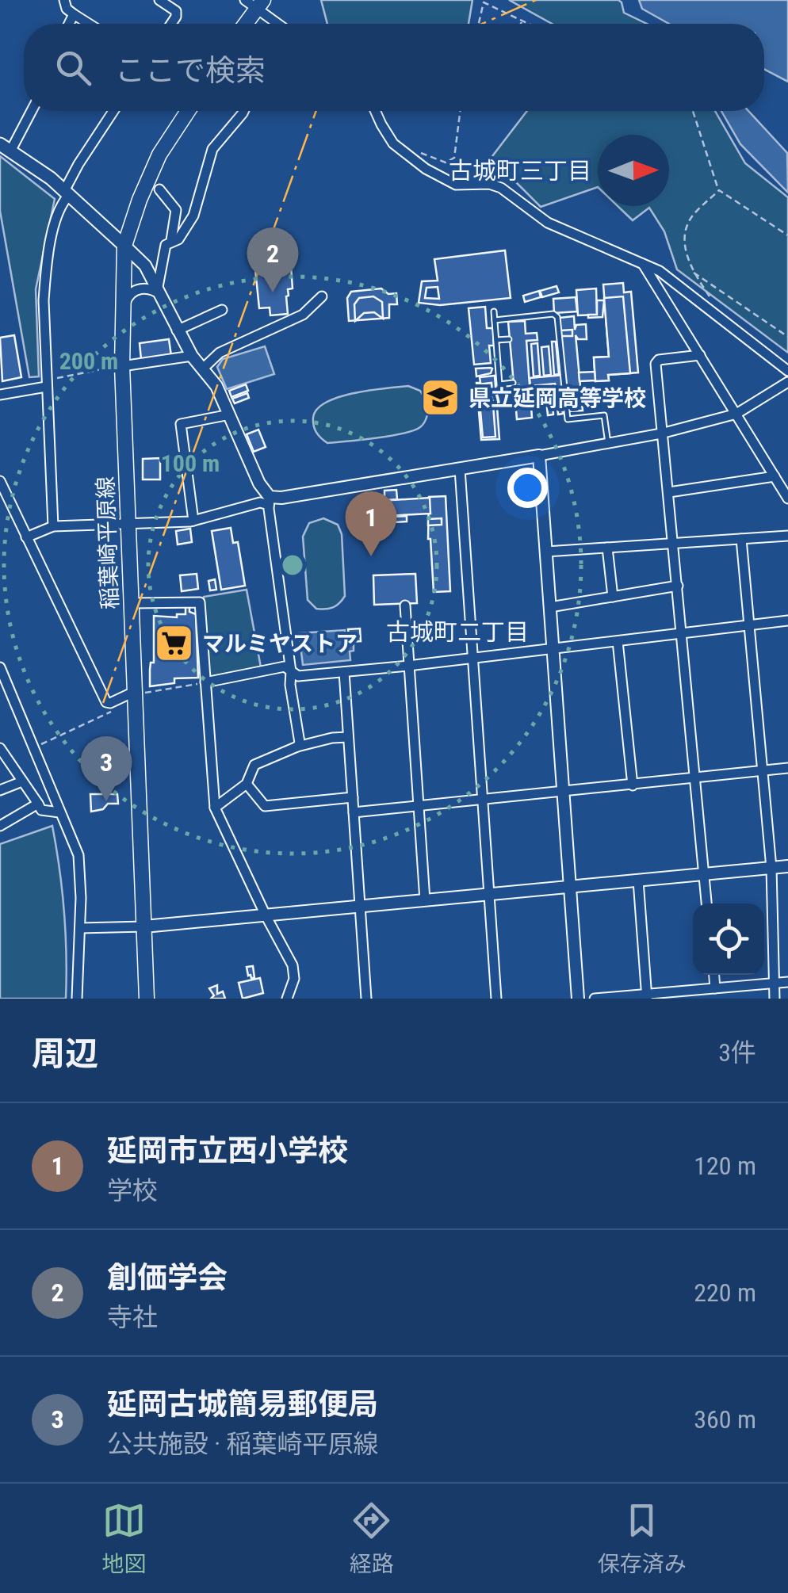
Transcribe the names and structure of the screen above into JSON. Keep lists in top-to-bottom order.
{
  "streets": {
    "main road": ["稲葉崎平原線"]
  },
  "districts": ["古城町三丁目", "古城町二丁目"],
  "places": {
    "school or university": ["県立延岡高等学校"],
    "supermarket": ["マルミヤストア"]
  },
  "north": "right",
  "page": {
    "search": "ここで検索",
    "pins": ["2", "1", "3"],
    "heading": ["周辺", "3件"],
    "list": [
      {
        "mark": "1",
        "name": "延岡市立西小学校",
        "note": "学校",
        "value": "120 m"
      },
      {
        "mark": "2",
        "name": "創価学会",
        "note": "寺社",
        "value": "220 m"
      },
      {
        "mark": "3",
        "name": "延岡古城簡易郵便局",
        "note": "公共施設 · 稲葉崎平原線",
        "value": "360 m"
      }
    ],
    "nav": ["地図", "経路", "保存済み"]
  },
  "rings": ["200 m", "100 m"]
}
